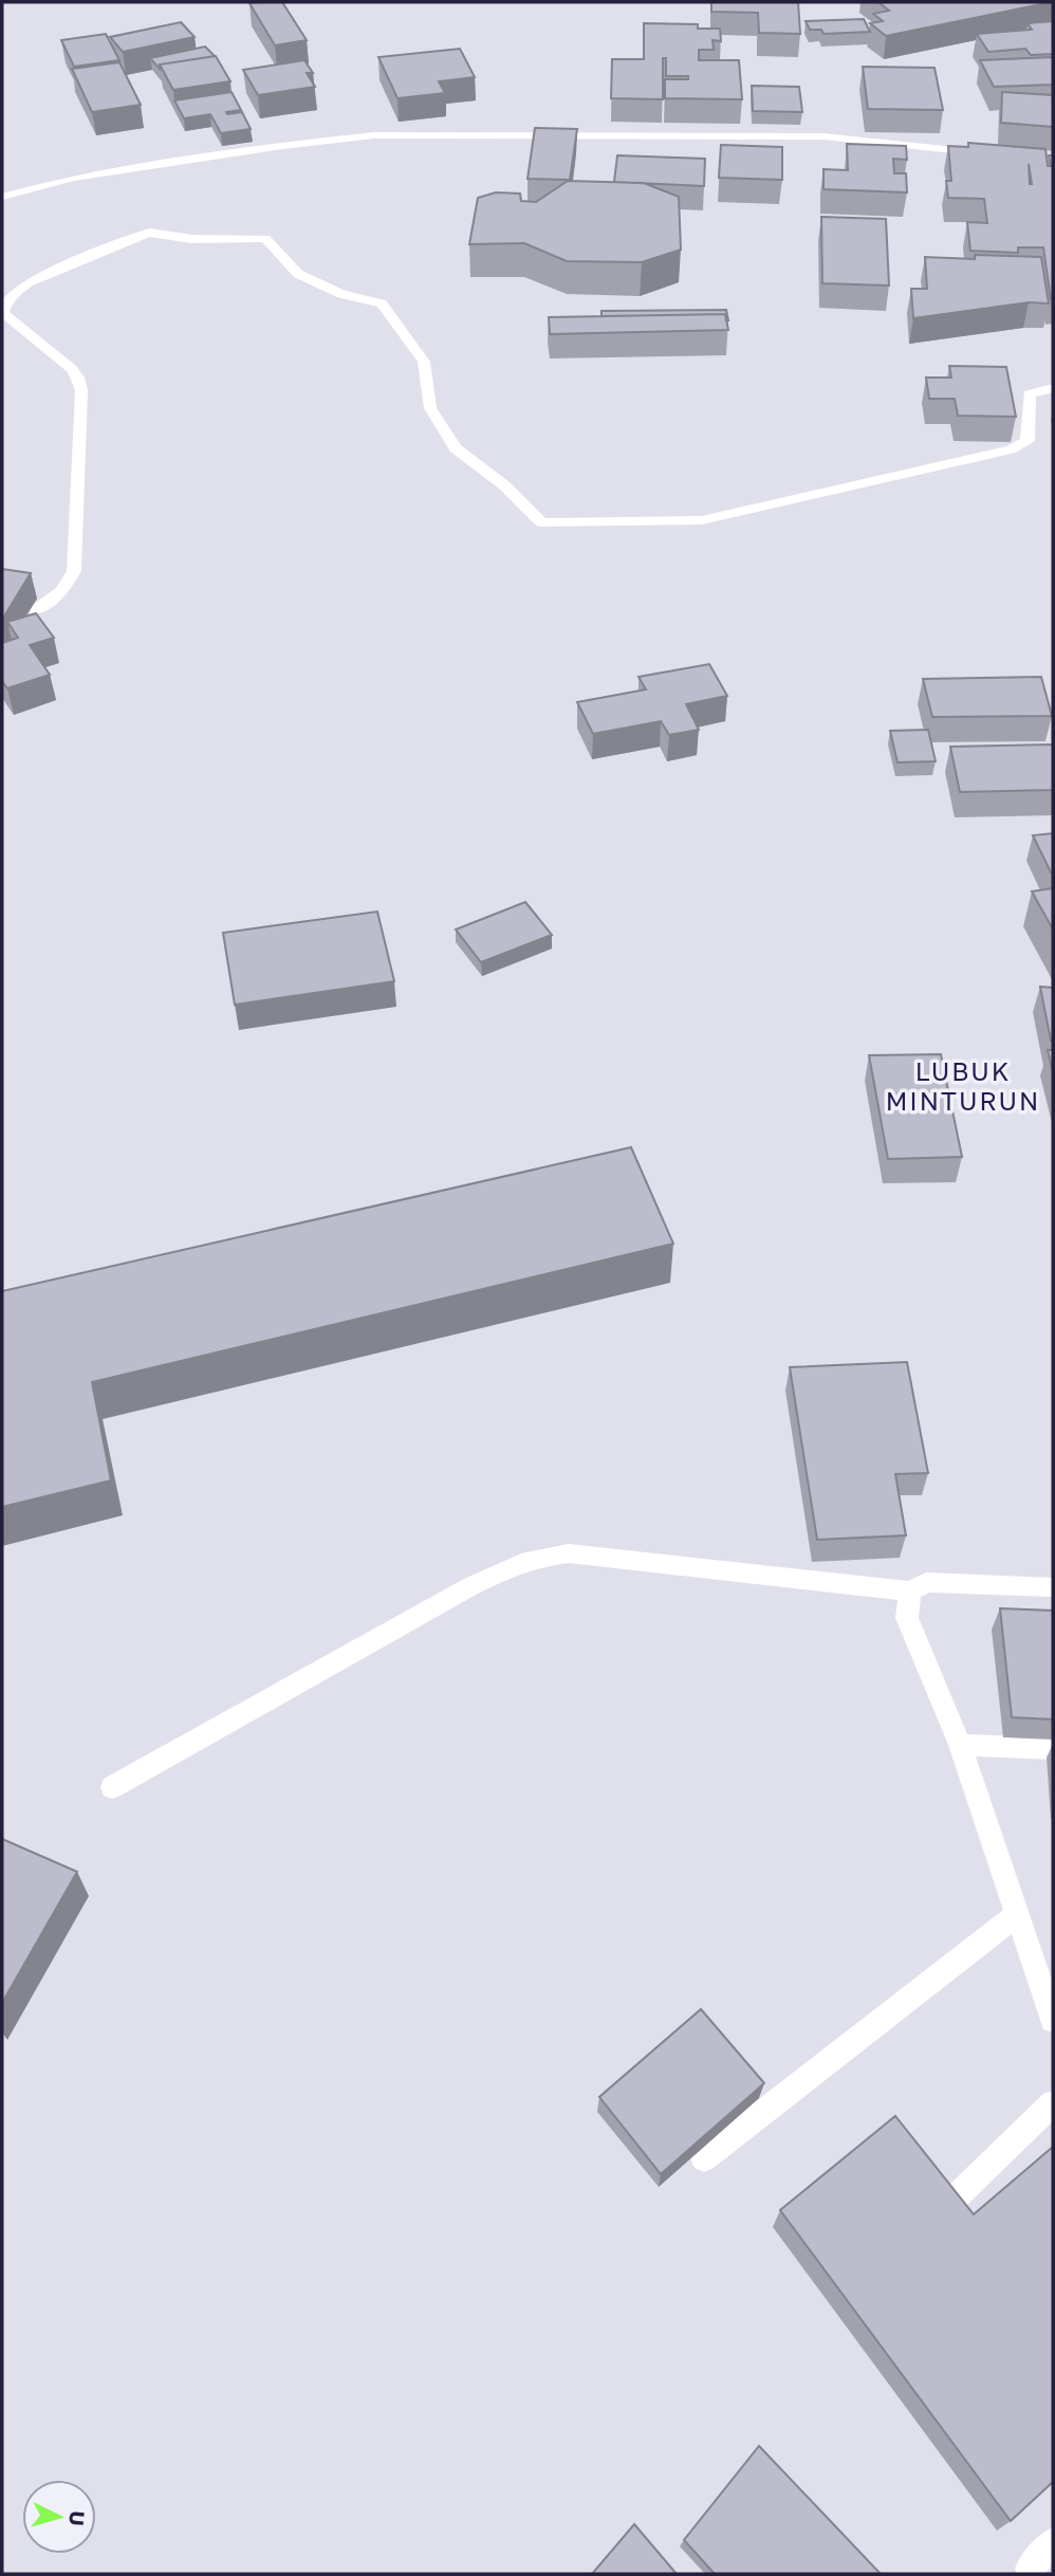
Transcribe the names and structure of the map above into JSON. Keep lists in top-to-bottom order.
{
  "districts": ["LUBUK MINTURUN"],
  "north": "right"
}
